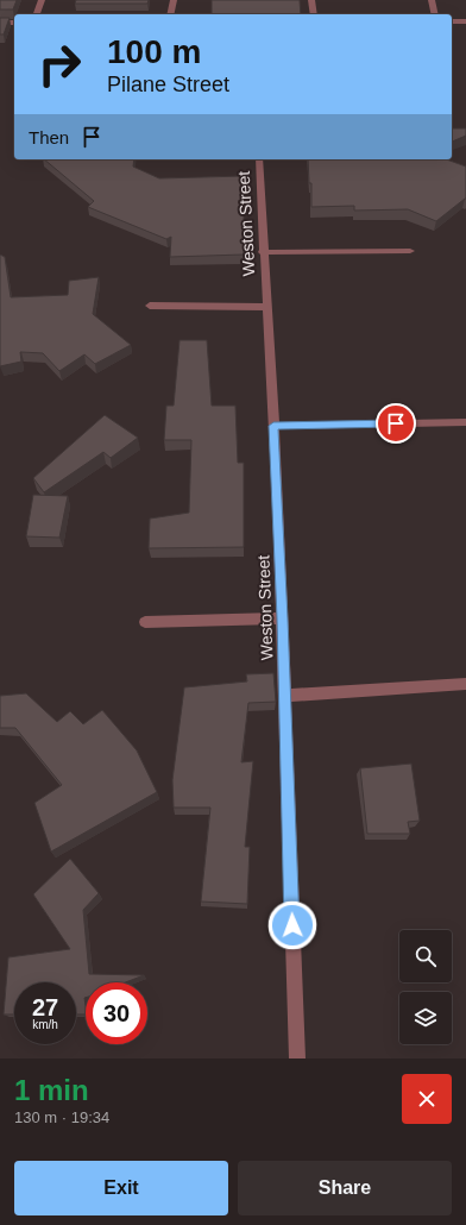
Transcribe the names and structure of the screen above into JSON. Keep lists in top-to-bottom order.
{
  "streets": {
    "street": ["Weston Street"]
  },
  "page": {
    "turn": ["100 m", "Pilane Street"],
    "then": "Then",
    "speed": "27 km/h",
    "limit": "30",
    "heading": ["1 min", "130 m · 19:34"],
    "buttons": ["Exit", "Share"]
  }
}
